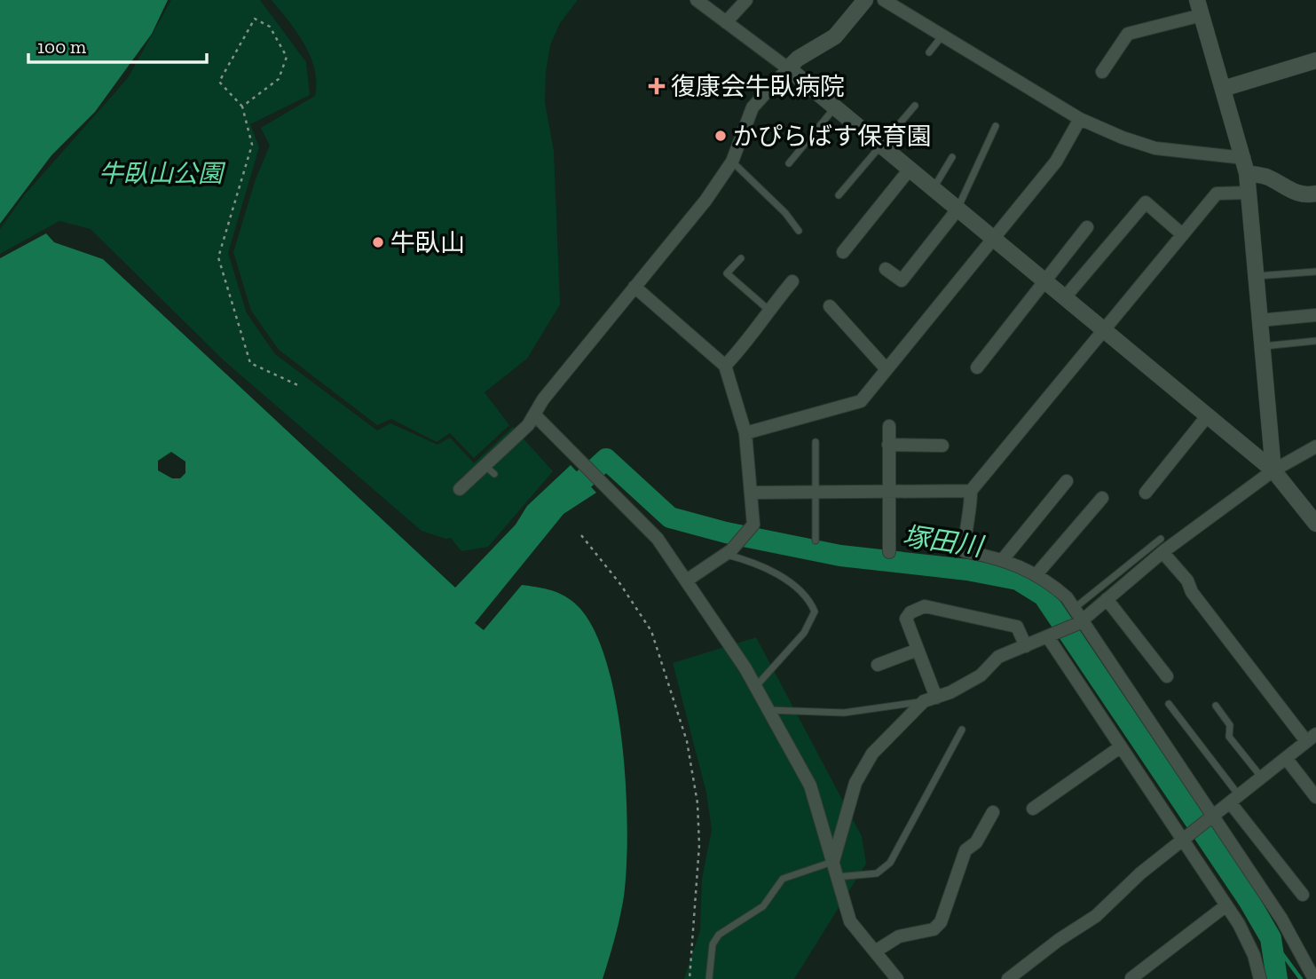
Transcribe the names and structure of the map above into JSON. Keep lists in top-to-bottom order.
{
  "water": ["塚田川"],
  "parks": ["牛臥山公園"],
  "places": {
    "health": ["復康会牛臥病院"],
    "other": ["かぴらばす保育園", "牛臥山"]
  },
  "scale_bar": "100 m"
}
